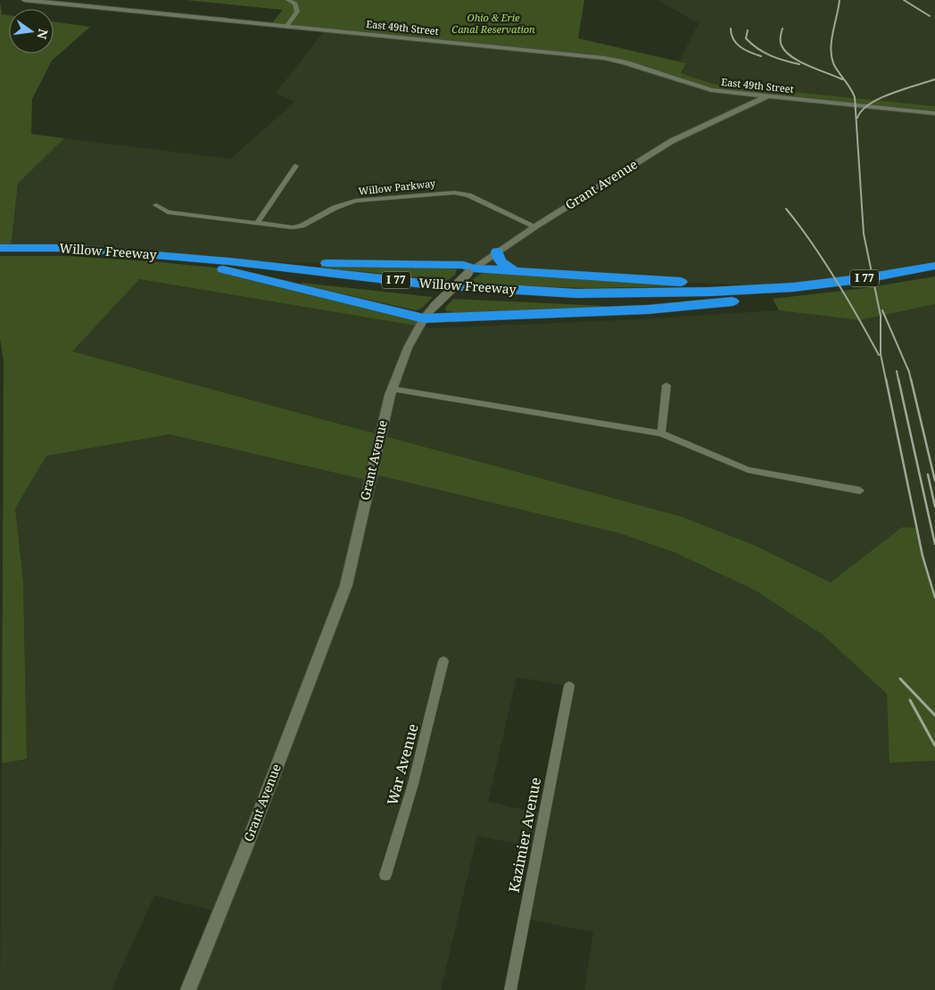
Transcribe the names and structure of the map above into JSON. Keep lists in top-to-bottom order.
{
  "streets": {
    "highway": ["Willow Freeway", "I 77"],
    "street": [
      "East 49th Street",
      "Grant Avenue",
      "Willow Parkway",
      "War Avenue",
      "Kazimier Avenue"
    ]
  },
  "crossings": [
    ["East 49th Street", "Grant Avenue"],
    ["Grant Avenue", "Willow Parkway"]
  ],
  "parks": ["Ohio & Erie Canal Reservation"],
  "north": "right"
}
